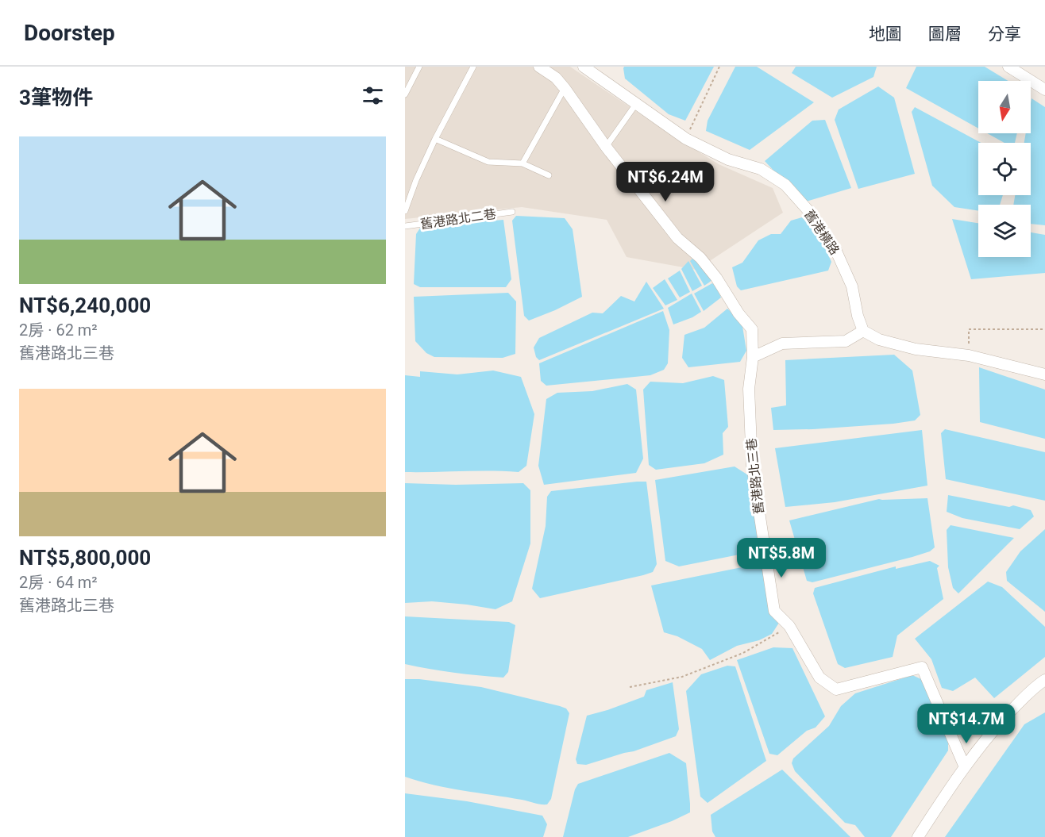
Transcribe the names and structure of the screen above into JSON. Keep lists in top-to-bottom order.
{
  "streets": {
    "street": ["舊港橫路", "舊港路北三巷"],
    "lane": ["舊港路北二巷"]
  },
  "north": "bottom",
  "page": {
    "header": "Doorstep",
    "nav": ["地圖", "圖層", "分享"],
    "heading": "3筆物件",
    "list": [
      {
        "name": "NT$6,240,000",
        "note": "2房 · 62 m² · 舊港路北三巷"
      },
      {
        "name": "NT$5,800,000",
        "note": "2房 · 64 m² · 舊港路北三巷"
      }
    ],
    "price": ["NT$6.24M", "NT$5.8M", "NT$14.7M"]
  }
}
